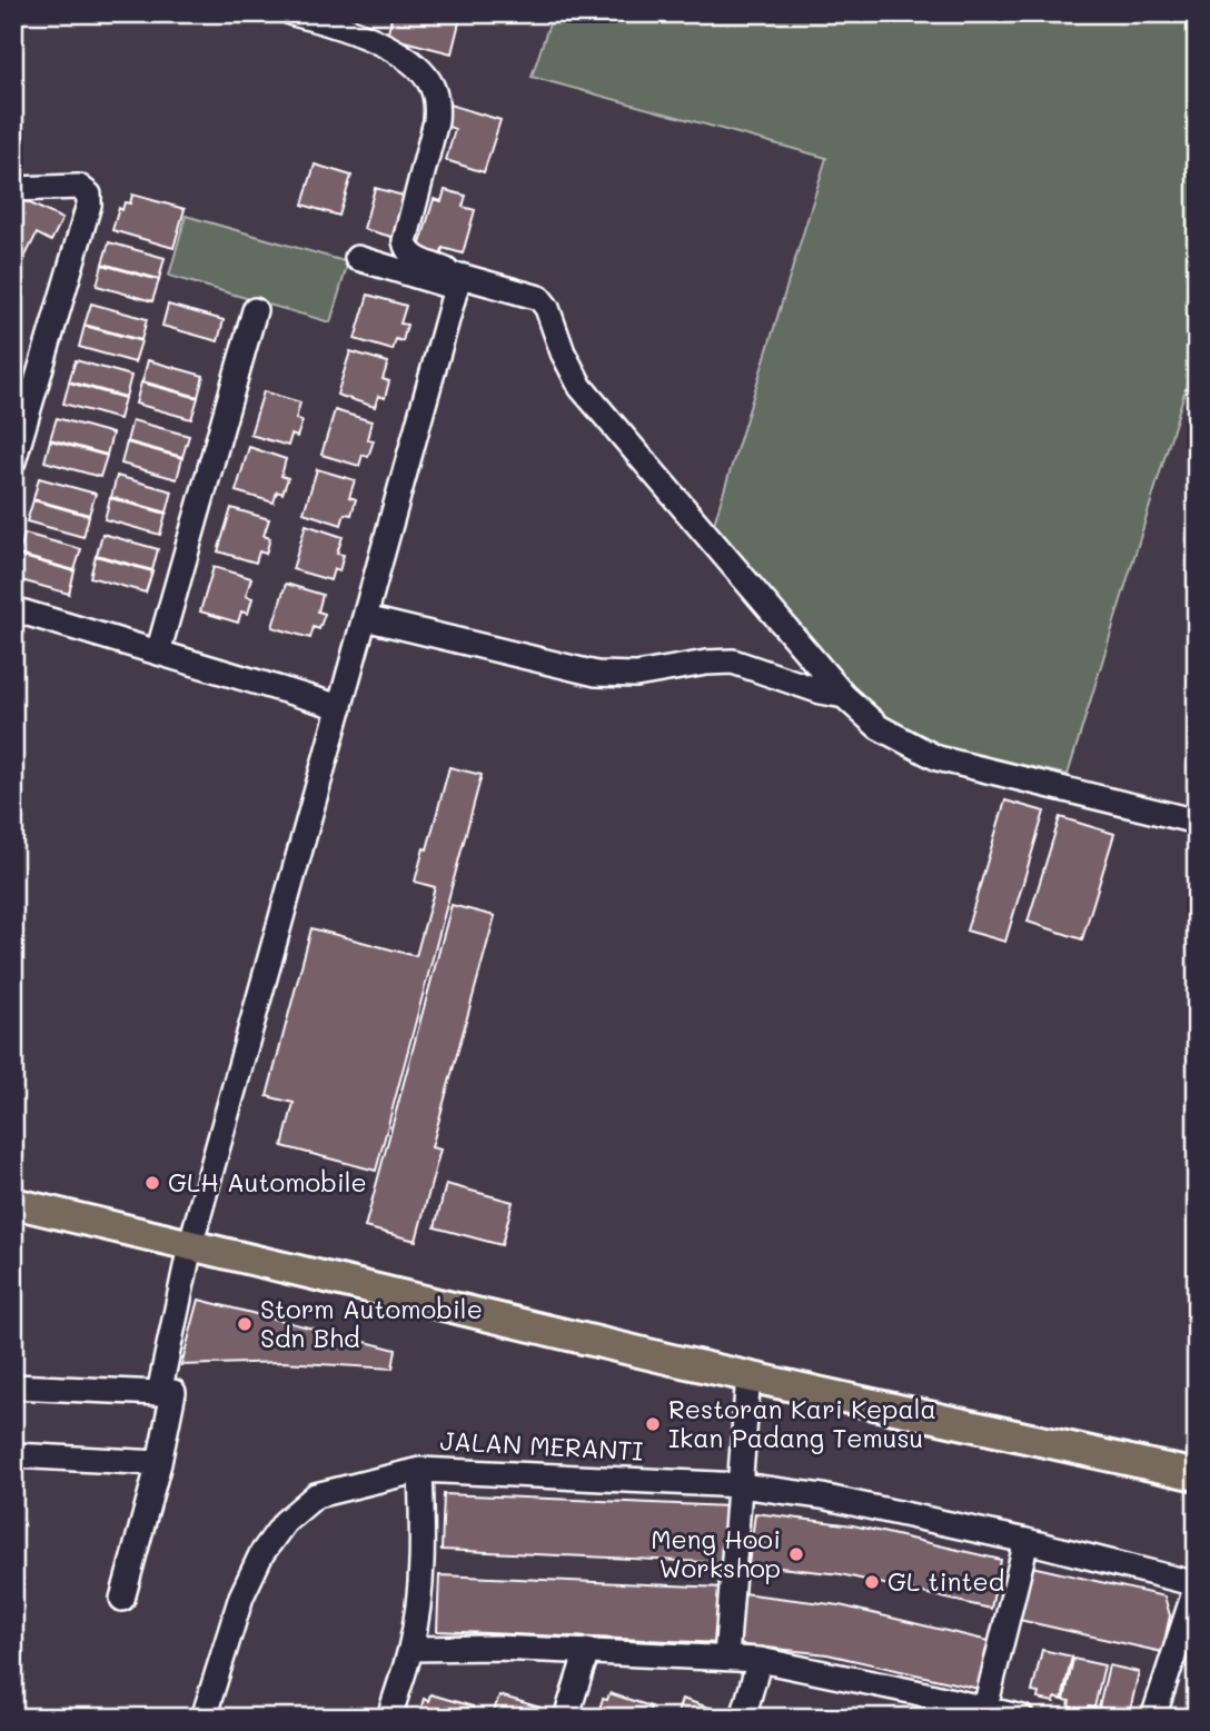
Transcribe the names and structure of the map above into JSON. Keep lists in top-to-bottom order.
{
  "streets": {
    "street": ["JALAN MERANTI"]
  },
  "places": [
    "GLH Automobile",
    "Storm Automobile Sdn Bhd",
    "Restoran Kari Kepala Ikan Padang Temusu",
    "Meng Hooi Workshop",
    "GL tinted"
  ]
}
